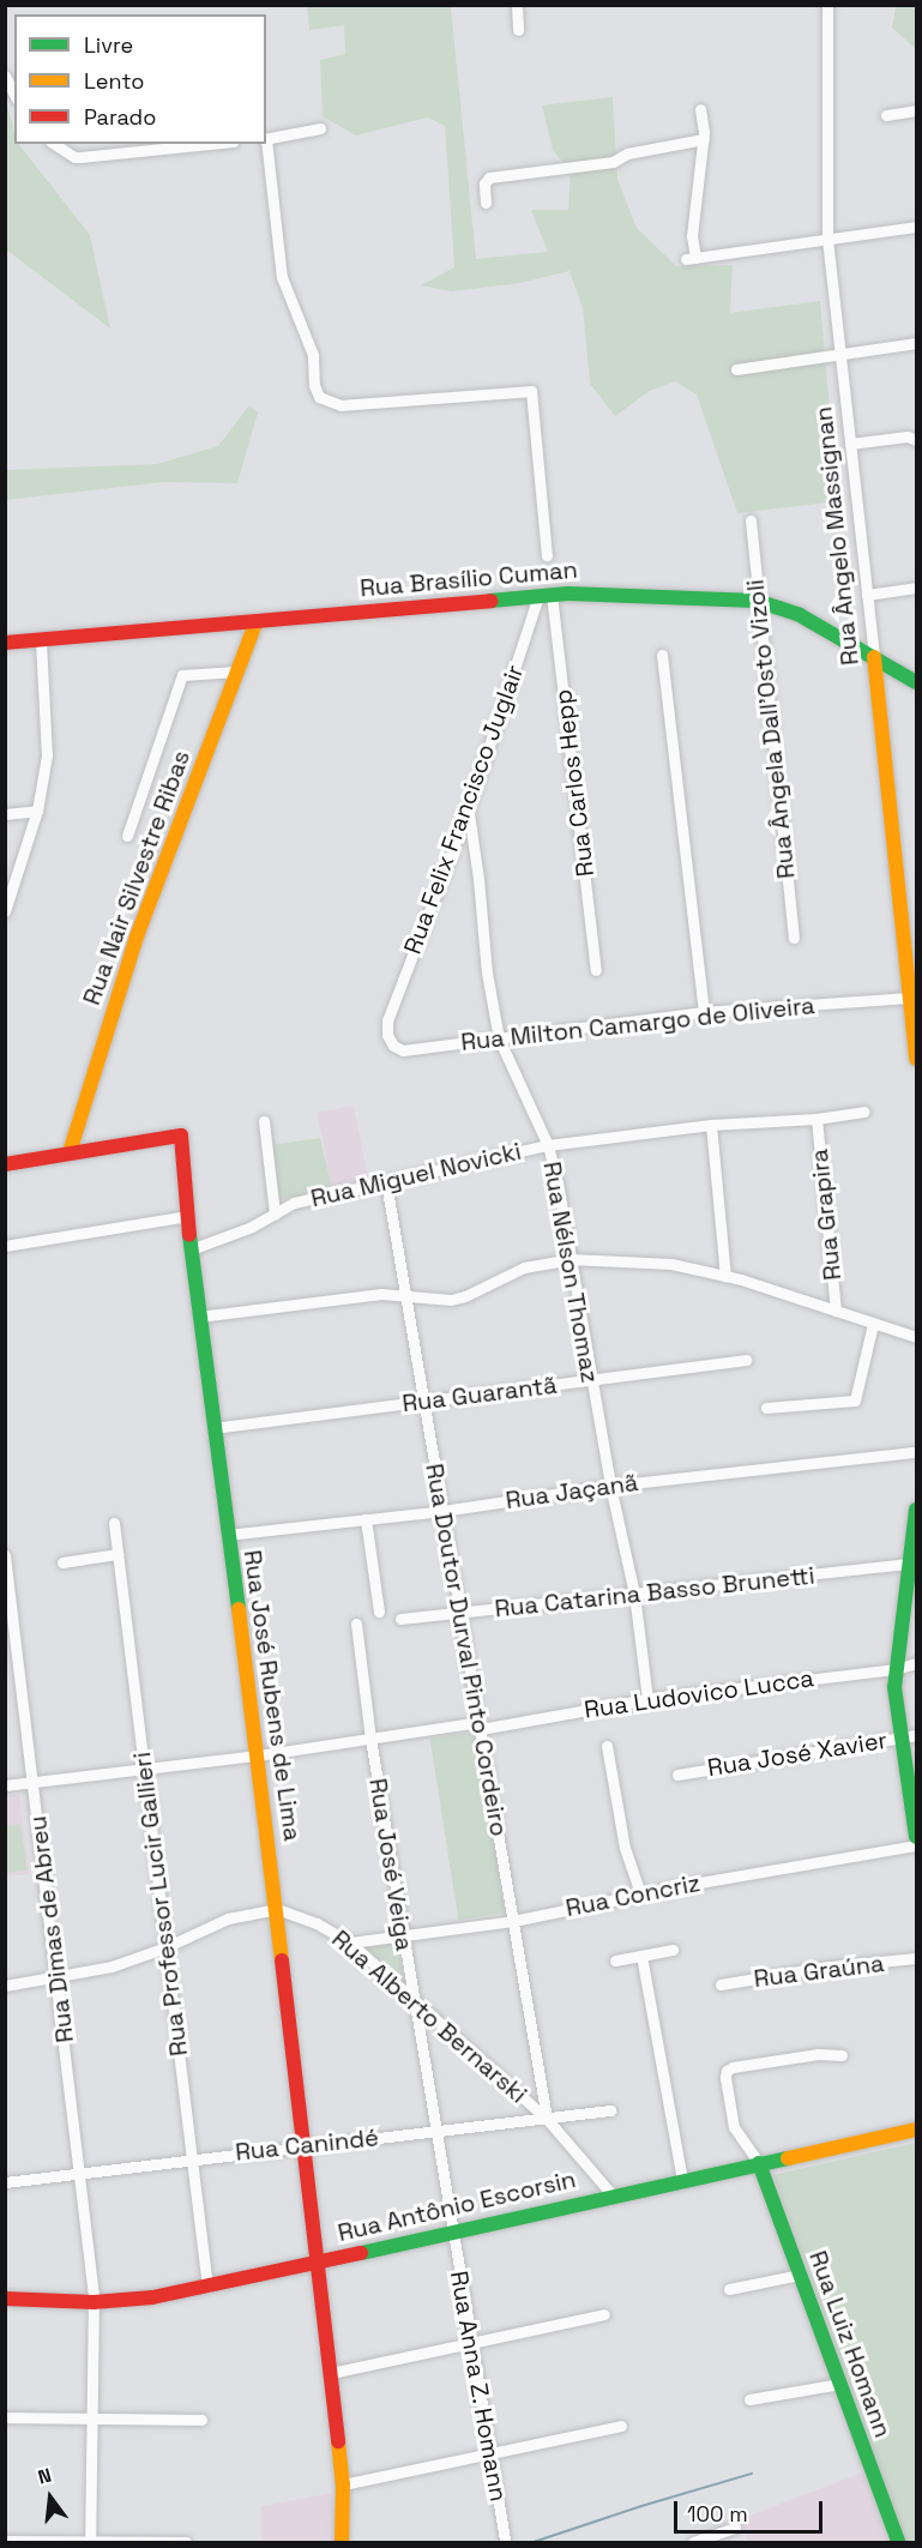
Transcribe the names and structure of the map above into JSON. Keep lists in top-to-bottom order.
{
  "streets": {
    "street": [
      "Rua Ângelo Massignan",
      "Rua Brasílio Cuman",
      "Rua Ângela Dall'Osto Vizoli",
      "Rua Carlos Hepp",
      "Rua Felix Francisco Juglair",
      "Rua Nair Silvestre Ribas",
      "Rua Milton Camargo de Oliveira",
      "Rua Miguel Novicki",
      "Rua Grapira",
      "Rua Nélson Thomaz",
      "Rua Guarantã",
      "Rua Jaçanã",
      "Rua Catarina Basso Brunetti",
      "Rua Doutor Durval Pinto Cordeiro",
      "Rua Ludovico Lucca",
      "Rua José Rubens de Lima",
      "Rua José Xavier",
      "Rua José Veiga",
      "Rua Concriz",
      "Rua Professor Lucir Gallieri",
      "Rua Dimas de Abreu",
      "Rua Graúna",
      "Rua Alberto Bernarski",
      "Rua Canindé",
      "Rua Antônio Escorsin",
      "Rua Luiz Homann",
      "Rua Anna Z. Homann"
    ]
  },
  "crossings": [
    ["Rua Ângelo Massignan", "Rua Brasílio Cuman"],
    ["Rua Ângelo Massignan", "Rua Milton Camargo de Oliveira"],
    ["Rua Brasílio Cuman", "Rua Ângela Dall'Osto Vizoli"],
    ["Rua Brasílio Cuman", "Rua Carlos Hepp"],
    ["Rua Brasílio Cuman", "Rua Felix Francisco Juglair"],
    ["Rua Brasílio Cuman", "Rua Nair Silvestre Ribas"],
    ["Rua Carlos Hepp", "Rua Felix Francisco Juglair"],
    ["Rua Felix Francisco Juglair", "Rua Milton Camargo de Oliveira"],
    ["Rua Felix Francisco Juglair", "Rua Nélson Thomaz"],
    ["Rua Nair Silvestre Ribas", "Rua José Rubens de Lima"],
    ["Rua Milton Camargo de Oliveira", "Rua Nélson Thomaz"],
    ["Rua Miguel Novicki", "Rua Grapira"],
    ["Rua Miguel Novicki", "Rua Nélson Thomaz"],
    ["Rua Miguel Novicki", "Rua Doutor Durval Pinto Cordeiro"],
    ["Rua Miguel Novicki", "Rua José Rubens de Lima"],
    ["Rua Nélson Thomaz", "Rua Guarantã"],
    ["Rua Nélson Thomaz", "Rua Jaçanã"],
    ["Rua Nélson Thomaz", "Rua Catarina Basso Brunetti"],
    ["Rua Nélson Thomaz", "Rua Ludovico Lucca"],
    ["Rua Guarantã", "Rua Doutor Durval Pinto Cordeiro"],
    ["Rua Guarantã", "Rua José Rubens de Lima"],
    ["Rua Jaçanã", "Rua Doutor Durval Pinto Cordeiro"],
    ["Rua Jaçanã", "Rua José Rubens de Lima"],
    ["Rua Catarina Basso Brunetti", "Rua Doutor Durval Pinto Cordeiro"],
    ["Rua Doutor Durval Pinto Cordeiro", "Rua Ludovico Lucca"],
    ["Rua Doutor Durval Pinto Cordeiro", "Rua Concriz"],
    ["Rua Doutor Durval Pinto Cordeiro", "Rua Alberto Bernarski"],
    ["Rua Doutor Durval Pinto Cordeiro", "Rua Canindé"],
    ["Rua Ludovico Lucca", "Rua José Rubens de Lima"],
    ["Rua Ludovico Lucca", "Rua José Veiga"],
    ["Rua Ludovico Lucca", "Rua Professor Lucir Gallieri"],
    ["Rua Ludovico Lucca", "Rua Dimas de Abreu"],
    ["Rua José Rubens de Lima", "Rua Alberto Bernarski"],
    ["Rua José Rubens de Lima", "Rua Canindé"],
    ["Rua José Rubens de Lima", "Rua Antônio Escorsin"],
    ["Rua José Veiga", "Rua Concriz"],
    ["Rua José Veiga", "Rua Alberto Bernarski"],
    ["Rua José Veiga", "Rua Canindé"],
    ["Rua José Veiga", "Rua Antônio Escorsin"],
    ["Rua José Veiga", "Rua Anna Z. Homann"],
    ["Rua Concriz", "Rua Alberto Bernarski"],
    ["Rua Professor Lucir Gallieri", "Rua Canindé"],
    ["Rua Professor Lucir Gallieri", "Rua Antônio Escorsin"],
    ["Rua Dimas de Abreu", "Rua Canindé"],
    ["Rua Dimas de Abreu", "Rua Antônio Escorsin"],
    ["Rua Alberto Bernarski", "Rua Canindé"],
    ["Rua Alberto Bernarski", "Rua Antônio Escorsin"],
    ["Rua Antônio Escorsin", "Rua Luiz Homann"],
    ["Rua Antônio Escorsin", "Rua Anna Z. Homann"]
  ],
  "legend": ["Livre", "Lento", "Parado"],
  "scale_bar": "100 m",
  "north": "top"
}
